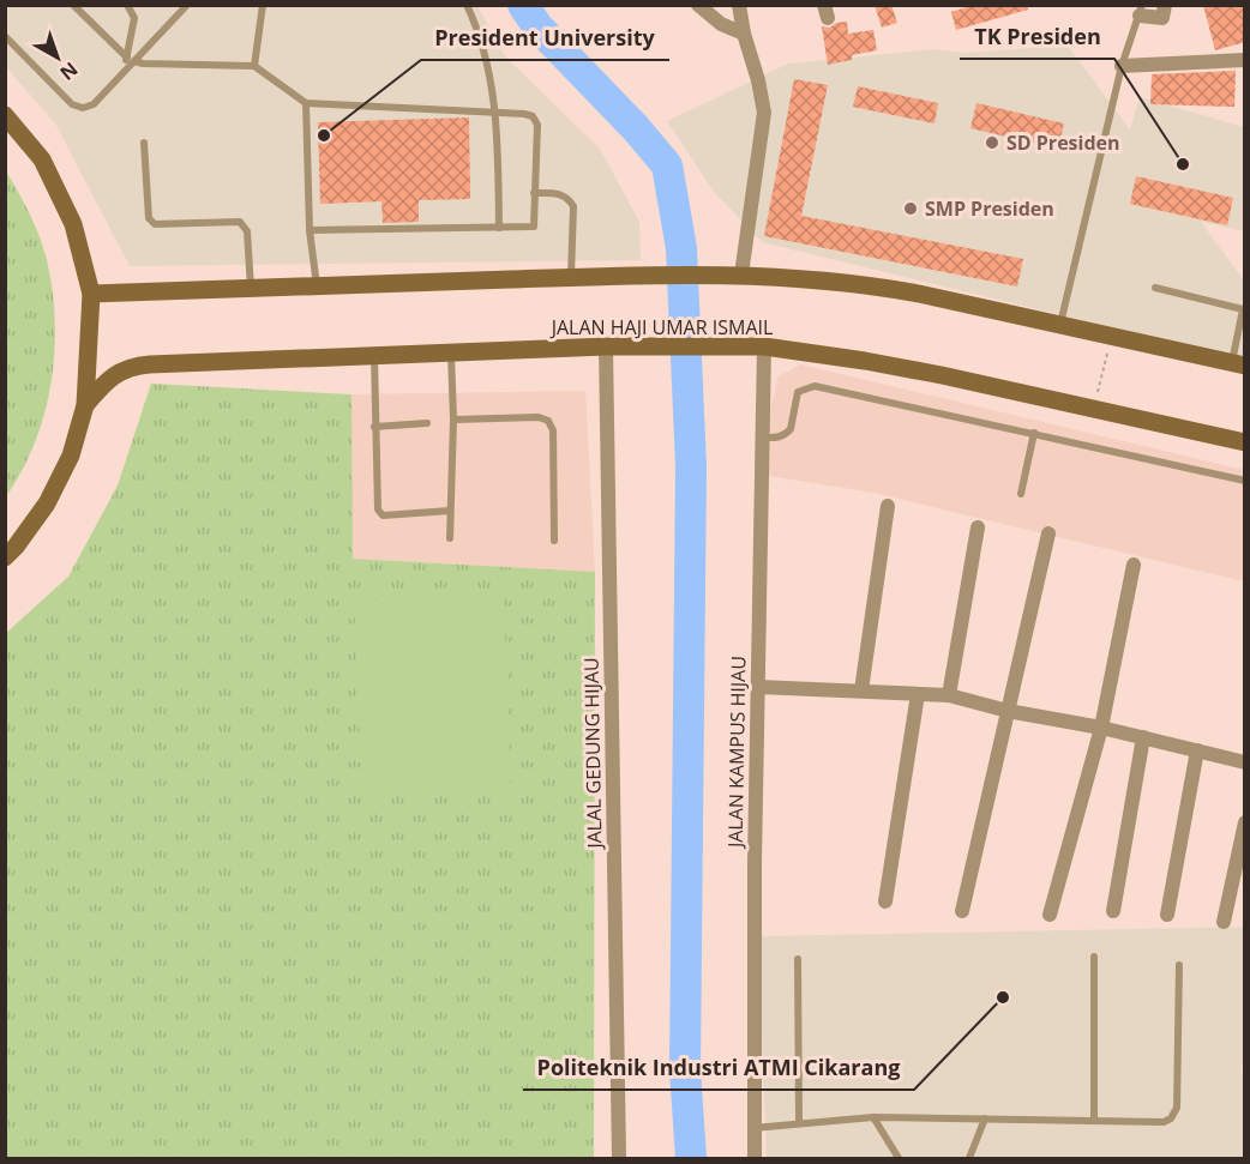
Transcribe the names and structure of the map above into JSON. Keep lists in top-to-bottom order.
{
  "streets": {
    "main road": ["JALAN HAJI UMAR ISMAIL"],
    "street": ["JALAN KAMPUS HIJAU", "JALAL GEDUNG HIJAU"]
  },
  "crossings": [
    ["JALAN HAJI UMAR ISMAIL", "JALAN KAMPUS HIJAU"],
    ["JALAN HAJI UMAR ISMAIL", "JALAL GEDUNG HIJAU"]
  ],
  "places": [
    "President University",
    "SD Presiden",
    "TK Presiden",
    "SMP Presiden",
    "Politeknik Industri ATMI Cikarang"
  ],
  "north": "bottom right"
}
